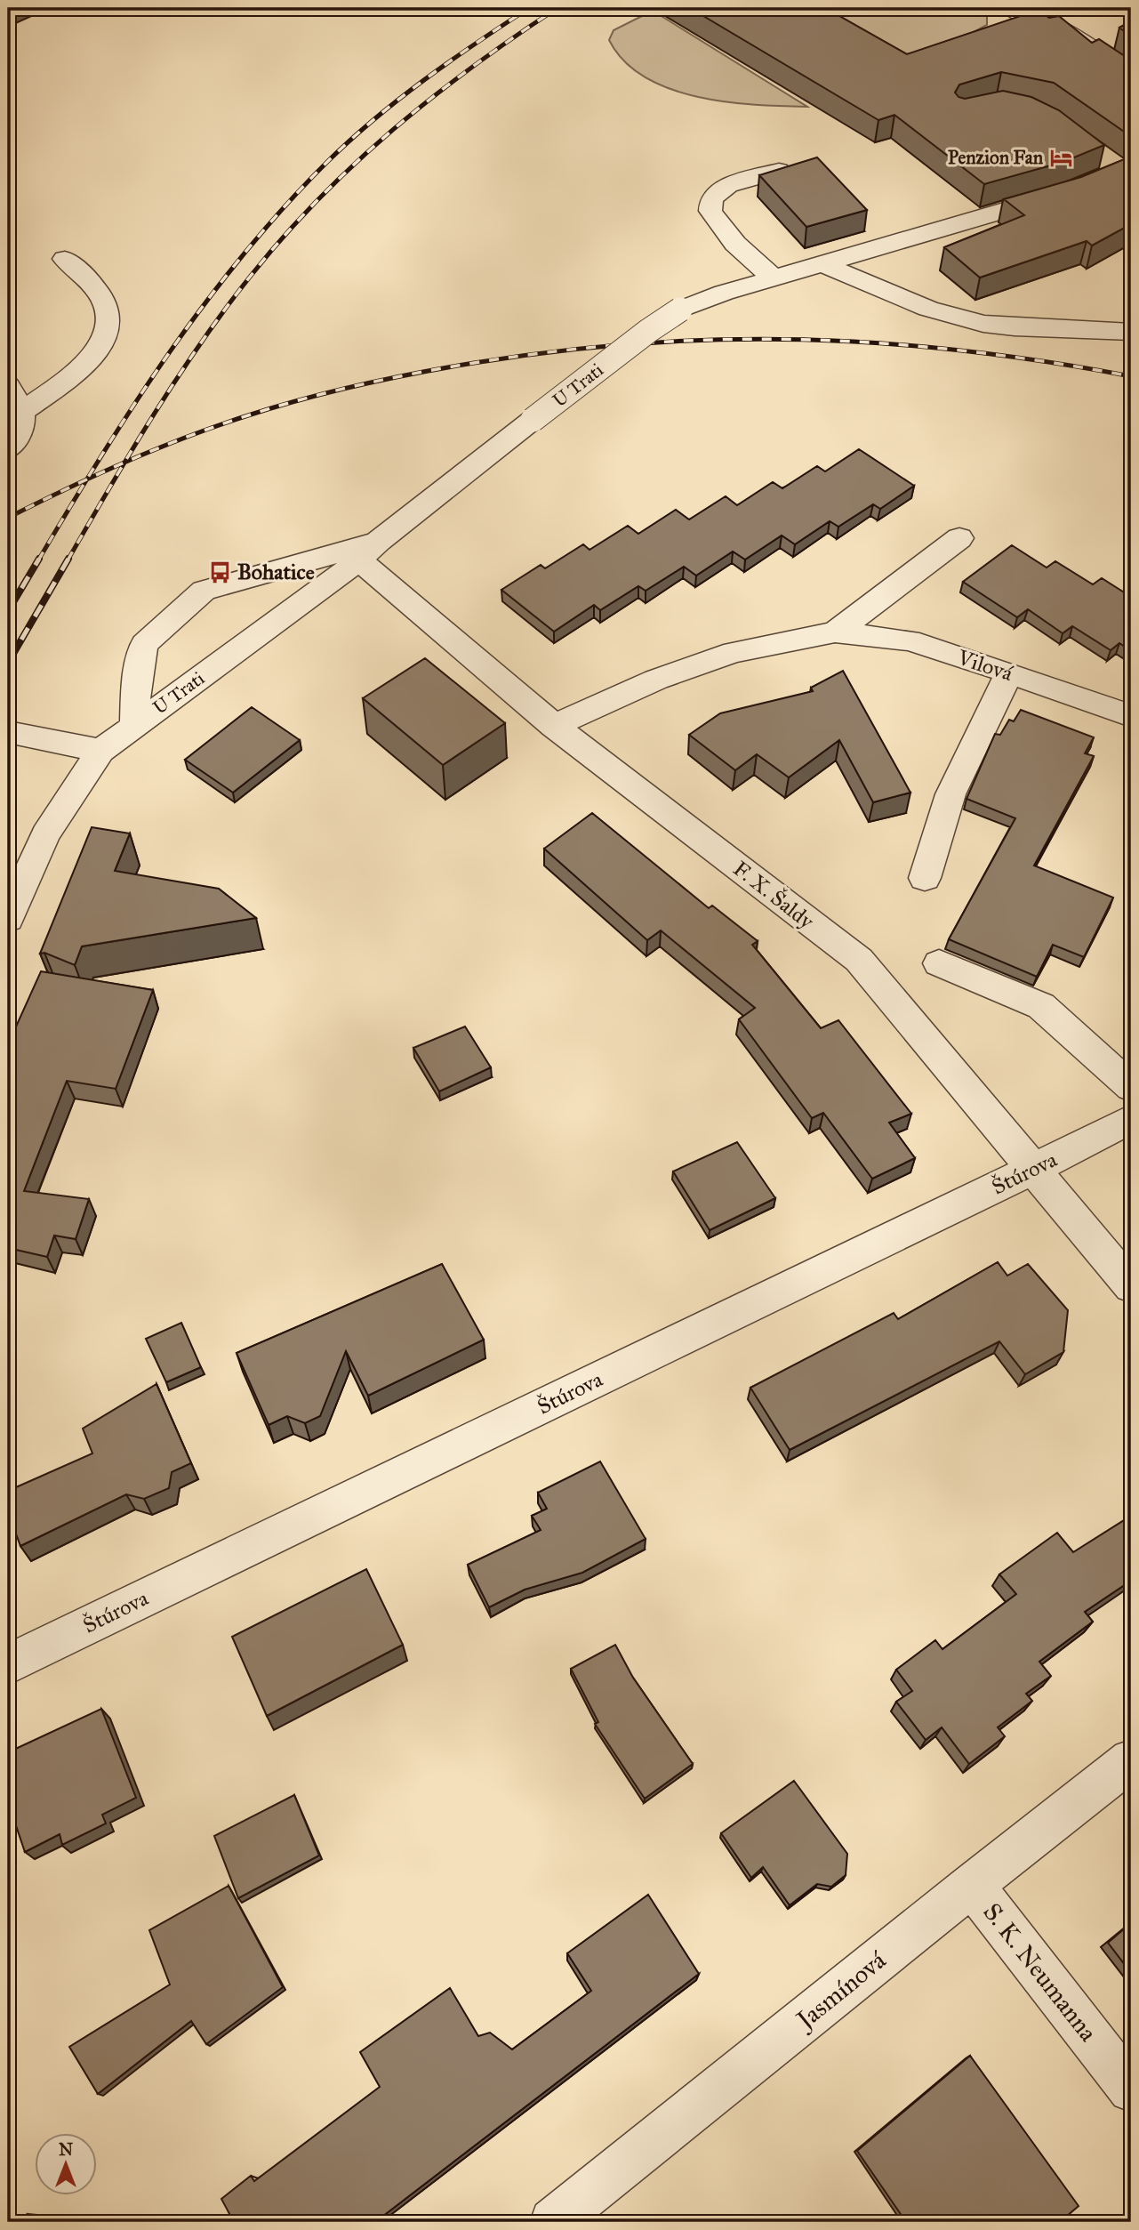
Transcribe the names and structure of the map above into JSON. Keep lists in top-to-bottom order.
{
  "streets": {
    "street": [
      "U Trati",
      "Vilová",
      "F. X. Šaldy",
      "Štúrova",
      "S. K. Neumanna",
      "Jasmínová"
    ]
  },
  "crossings": [
    ["U Trati", "F. X. Šaldy"],
    ["Vilová", "F. X. Šaldy"],
    ["F. X. Šaldy", "Štúrova"],
    ["S. K. Neumanna", "Jasmínová"]
  ],
  "places": {
    "hotel": ["Penzion Fan"],
    "bus stop": ["Bohatice"]
  },
  "north": "top"
}
